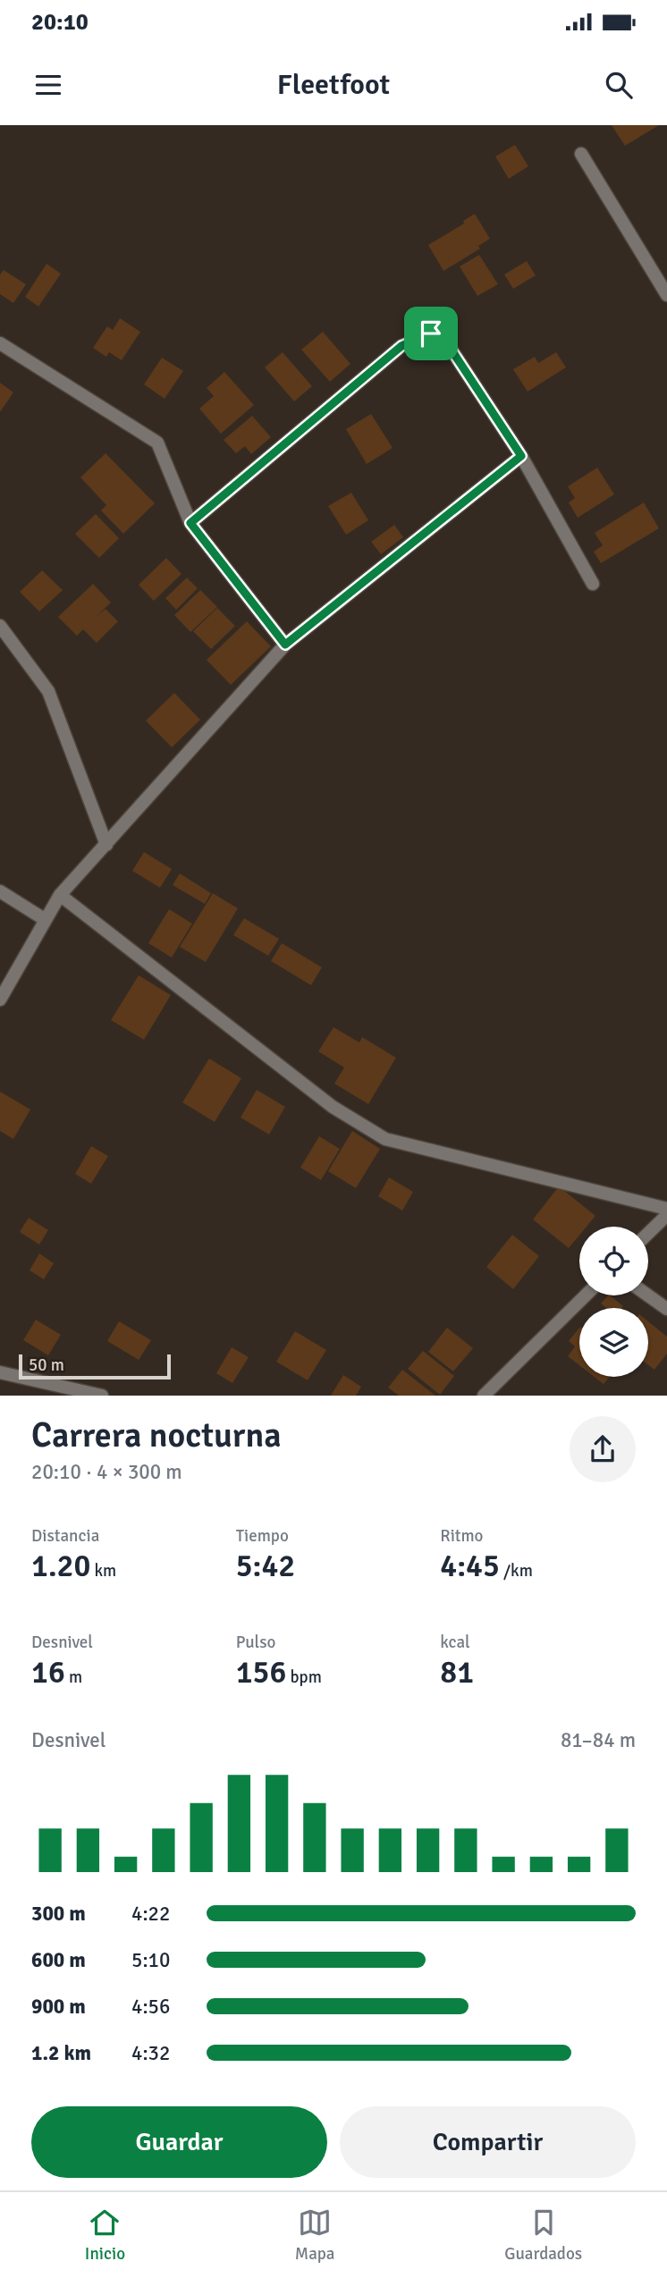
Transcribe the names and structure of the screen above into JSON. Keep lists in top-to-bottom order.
{
  "scale_bar": "50 m",
  "page": {
    "status": "20:10",
    "header": "Fleetfoot",
    "scale": "50 m",
    "heading": ["Carrera nocturna", "20:10 · 4 × 300 m"],
    "stats": [
      ["Distancia", "1.20 km"],
      ["Tiempo", "5:42"],
      ["Ritmo", "4:45 /km"],
      ["Desnivel", "16 m"],
      ["Pulso", "156 bpm"],
      ["kcal", "81"]
    ],
    "chart": ["Desnivel", "81–84 m"],
    "list": [
      {
        "name": "300 m",
        "note": "4:22"
      },
      {
        "name": "600 m",
        "note": "5:10"
      },
      {
        "name": "900 m",
        "note": "4:56"
      },
      {
        "name": "1.2 km",
        "note": "4:32"
      }
    ],
    "buttons": ["Guardar", "Compartir"],
    "tabs": ["Inicio", "Mapa", "Guardados"]
  }
}
